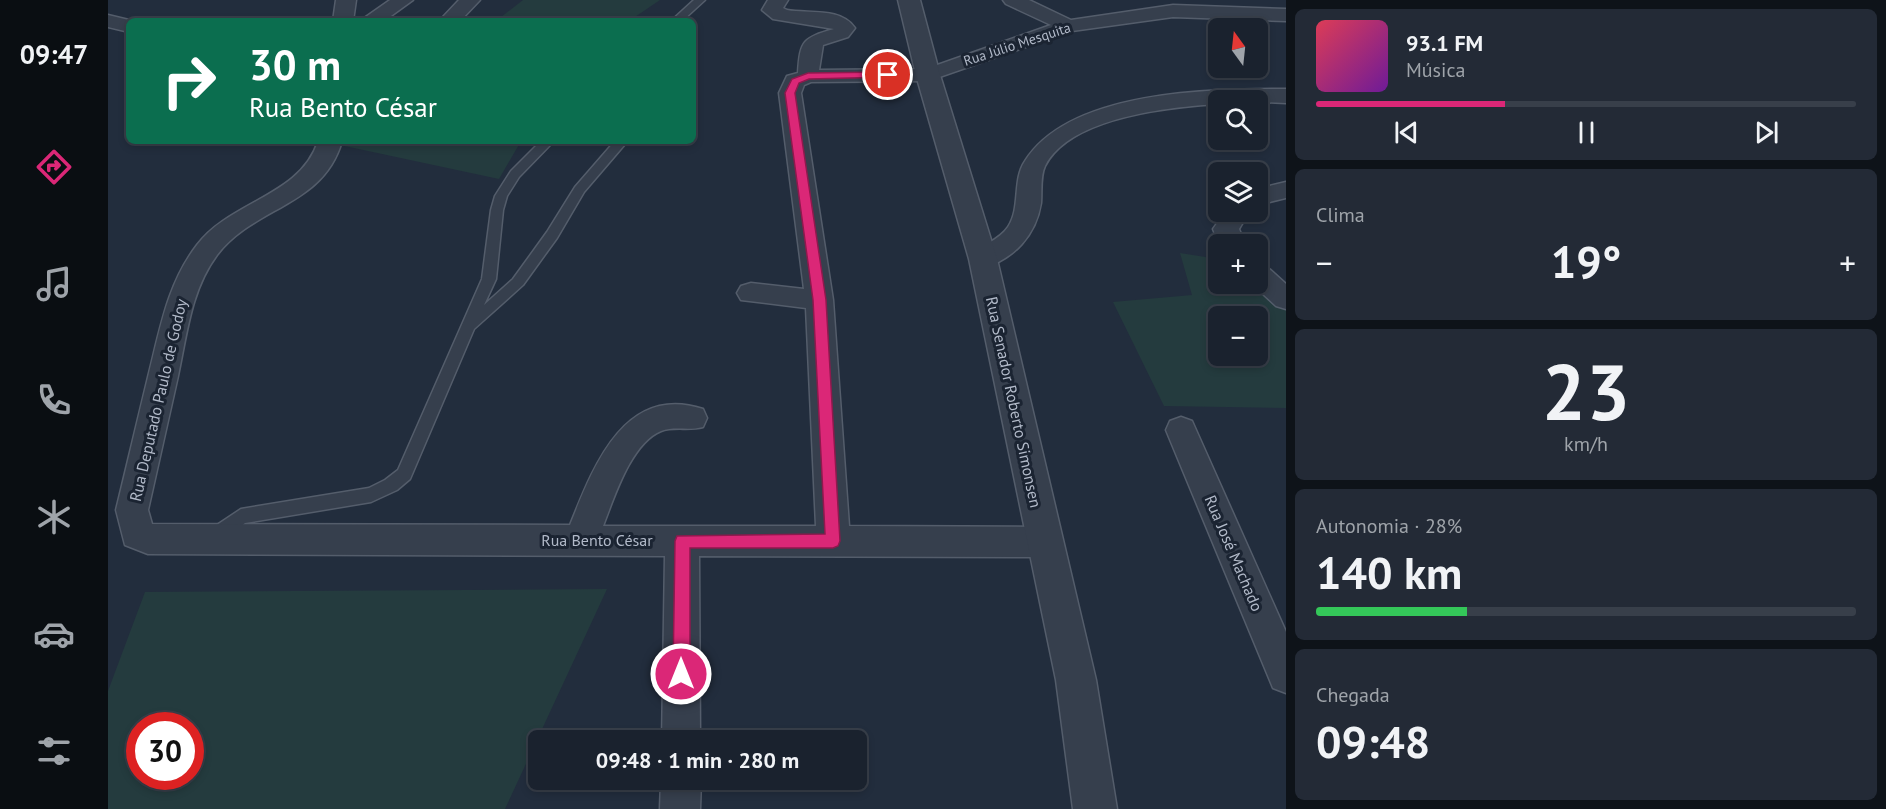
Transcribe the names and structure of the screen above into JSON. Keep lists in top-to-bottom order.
{
  "streets": {
    "street": [
      "Rua Júlio Mesquita",
      "Rua Deputado Paulo de Godoy",
      "Rua Senador Roberto Simonsen",
      "Rua Bento César",
      "Rua José Machado"
    ]
  },
  "crossings": [
    ["Rua Júlio Mesquita", "Rua Senador Roberto Simonsen"],
    ["Rua Deputado Paulo de Godoy", "Rua Bento César"],
    ["Rua Senador Roberto Simonsen", "Rua Bento César"]
  ],
  "north": "top",
  "page": {
    "tabs": "09:47",
    "map_buttons": ["+", "−"],
    "turn": ["30 m", "Rua Bento César"],
    "song": ["93.1 FM", "Música"],
    "tile": [
      "Clima",
      ["23", "km/h"],
      ["Autonomia · 28%", "140 km"],
      ["Chegada", "09:48"]
    ],
    "heat": ["−", "19°", "+"],
    "limit": "30",
    "trip": "09:48 · 1 min · 280 m"
  }
}
